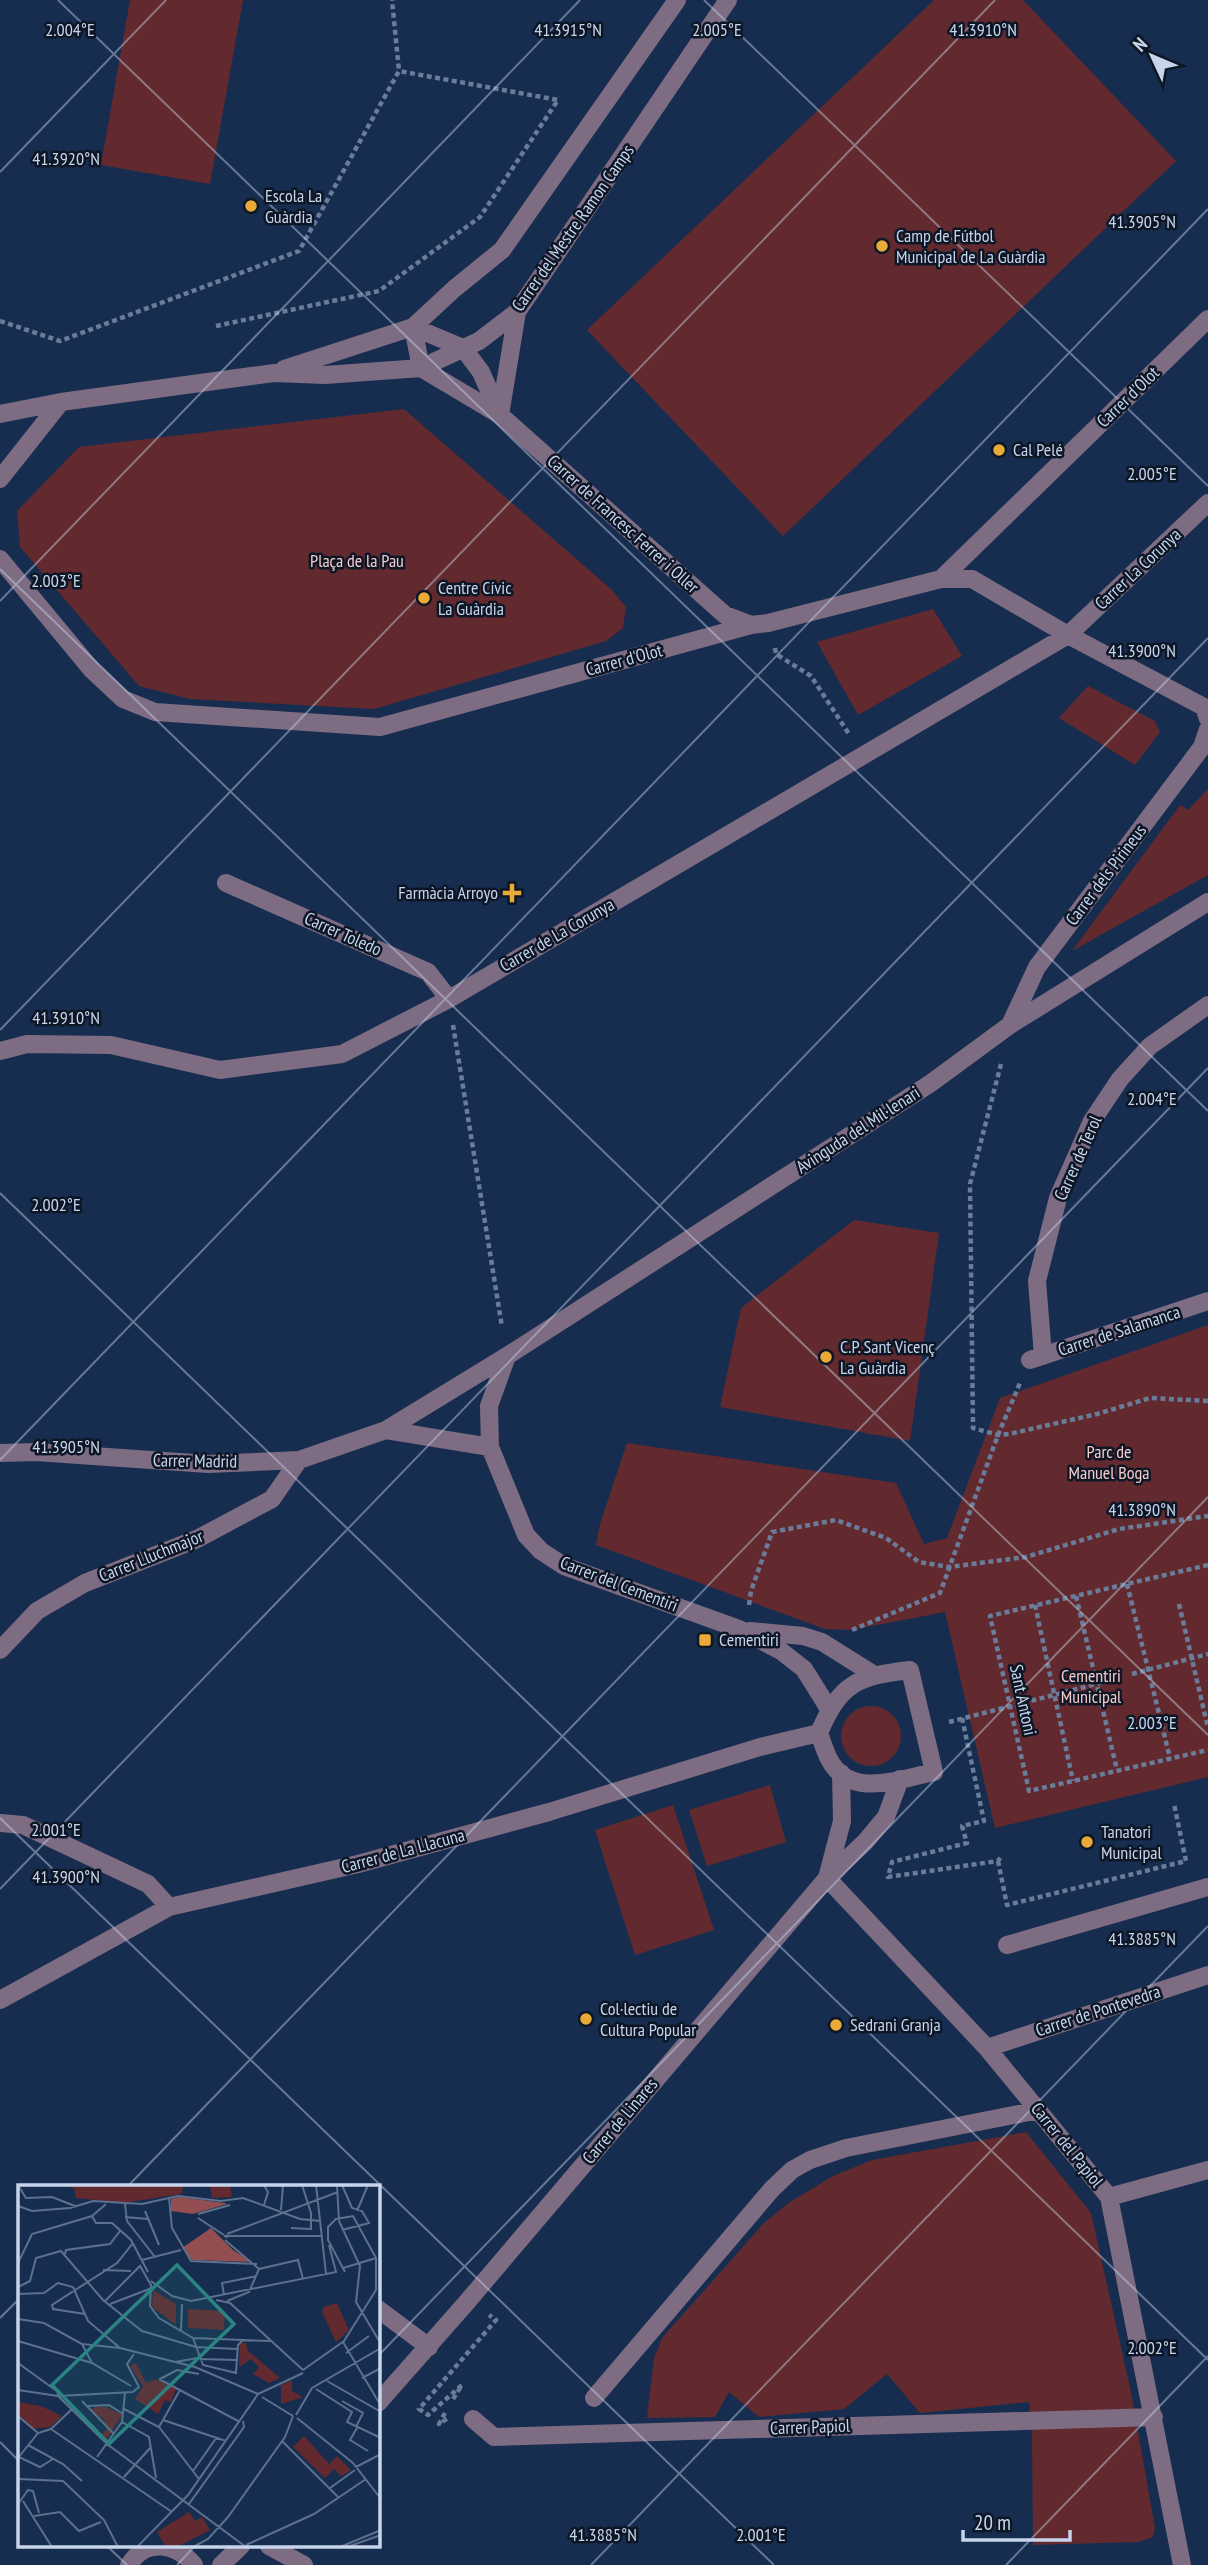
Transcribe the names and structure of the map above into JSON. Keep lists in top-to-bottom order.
{
  "streets": {
    "street": [
      "Carrer del Mestre Ramon Camps",
      "Carrer d'Olot",
      "Carrer de Francesc Ferrer i Oller",
      "Carrer La Corunya",
      "Carrer dels Pirineus",
      "Carrer Toledo",
      "Carrer de La Corunya",
      "Avinguda del Mil·lenari",
      "Carrer de Terol",
      "Carrer de Salamanca",
      "Carrer Madrid",
      "Carrer Lluchmajor",
      "Carrer del Cementiri",
      "Carrer de La Llacuna",
      "Carrer de Pontevedra",
      "Carrer de Linares",
      "Carrer del Papiol",
      "Carrer Papiol"
    ],
    "path": ["Sant Antoni"]
  },
  "crossings": [
    ["Carrer del Mestre Ramon Camps", "Carrer de Francesc Ferrer i Oller"],
    ["Carrer d'Olot", "Carrer de Francesc Ferrer i Oller"],
    ["Carrer La Corunya", "Carrer de La Corunya"],
    ["Carrer dels Pirineus", "Avinguda del Mil·lenari"],
    ["Carrer Toledo", "Carrer de La Corunya"],
    ["Avinguda del Mil·lenari", "Carrer Madrid"],
    ["Avinguda del Mil·lenari", "Carrer del Cementiri"],
    ["Carrer de Terol", "Carrer de Salamanca"],
    ["Carrer Madrid", "Carrer Lluchmajor"],
    ["Carrer Madrid", "Carrer del Cementiri"],
    ["Carrer del Cementiri", "Carrer de La Llacuna"],
    ["Carrer del Cementiri", "Carrer de Linares"],
    ["Carrer de La Llacuna", "Carrer de Linares"],
    ["Carrer de Pontevedra", "Carrer del Papiol"],
    ["Carrer de Linares", "Carrer del Papiol"],
    ["Carrer del Papiol", "Carrer Papiol"]
  ],
  "parks": ["Plaça de la Pau", "Parc de Manuel Boga", "Cementiri Municipal"],
  "places": {
    "other": [
      "Escola La Guàrdia",
      "Camp de Fútbol Municipal de La Guàrdia",
      "Cal Pelé",
      "Centre Cívic La Guàrdia",
      "C.P. Sant Vicenç La Guàrdia",
      "Tanatori Municipal",
      "Col·lectiu de Cultura Popular",
      "Sedrani Granja"
    ],
    "health": ["Farmàcia Arroyo"],
    "transit": ["Cementiri"]
  },
  "scale_bar": "20 m",
  "north": "top left",
  "coordinates": [
    "2.004°E",
    "2.005°E",
    "41.3915°N",
    "41.3910°N",
    "41.3920°N",
    "41.3905°N",
    "2.003°E",
    "41.3900°N",
    "2.002°E",
    "41.3890°N",
    "2.001°E",
    "41.3885°N"
  ]
}
